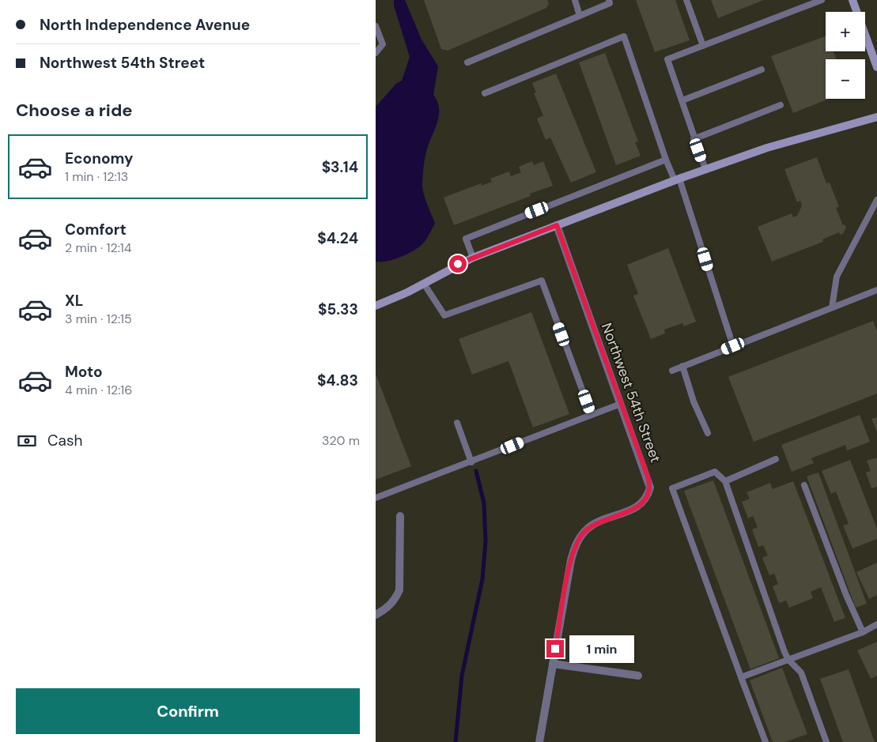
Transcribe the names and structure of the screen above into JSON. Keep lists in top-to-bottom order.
{
  "streets": {
    "street": ["Northwest 54th Street"]
  },
  "page": {
    "banner": ["North Independence Avenue", "Northwest 54th Street"],
    "map_buttons": ["+", "−"],
    "heading": "Choose a ride",
    "list": [
      {
        "name": "Economy",
        "note": "1 min · 12:13",
        "value": "$3.14"
      },
      {
        "name": "Comfort",
        "note": "2 min · 12:14",
        "value": "$4.24"
      },
      {
        "name": "XL",
        "note": "3 min · 12:15",
        "value": "$5.33"
      },
      {
        "name": "Moto",
        "note": "4 min · 12:16",
        "value": "$4.83"
      }
    ],
    "pay": ["Cash", "320 m"],
    "bubble": "1 min",
    "buttons": "Confirm"
  }
}
